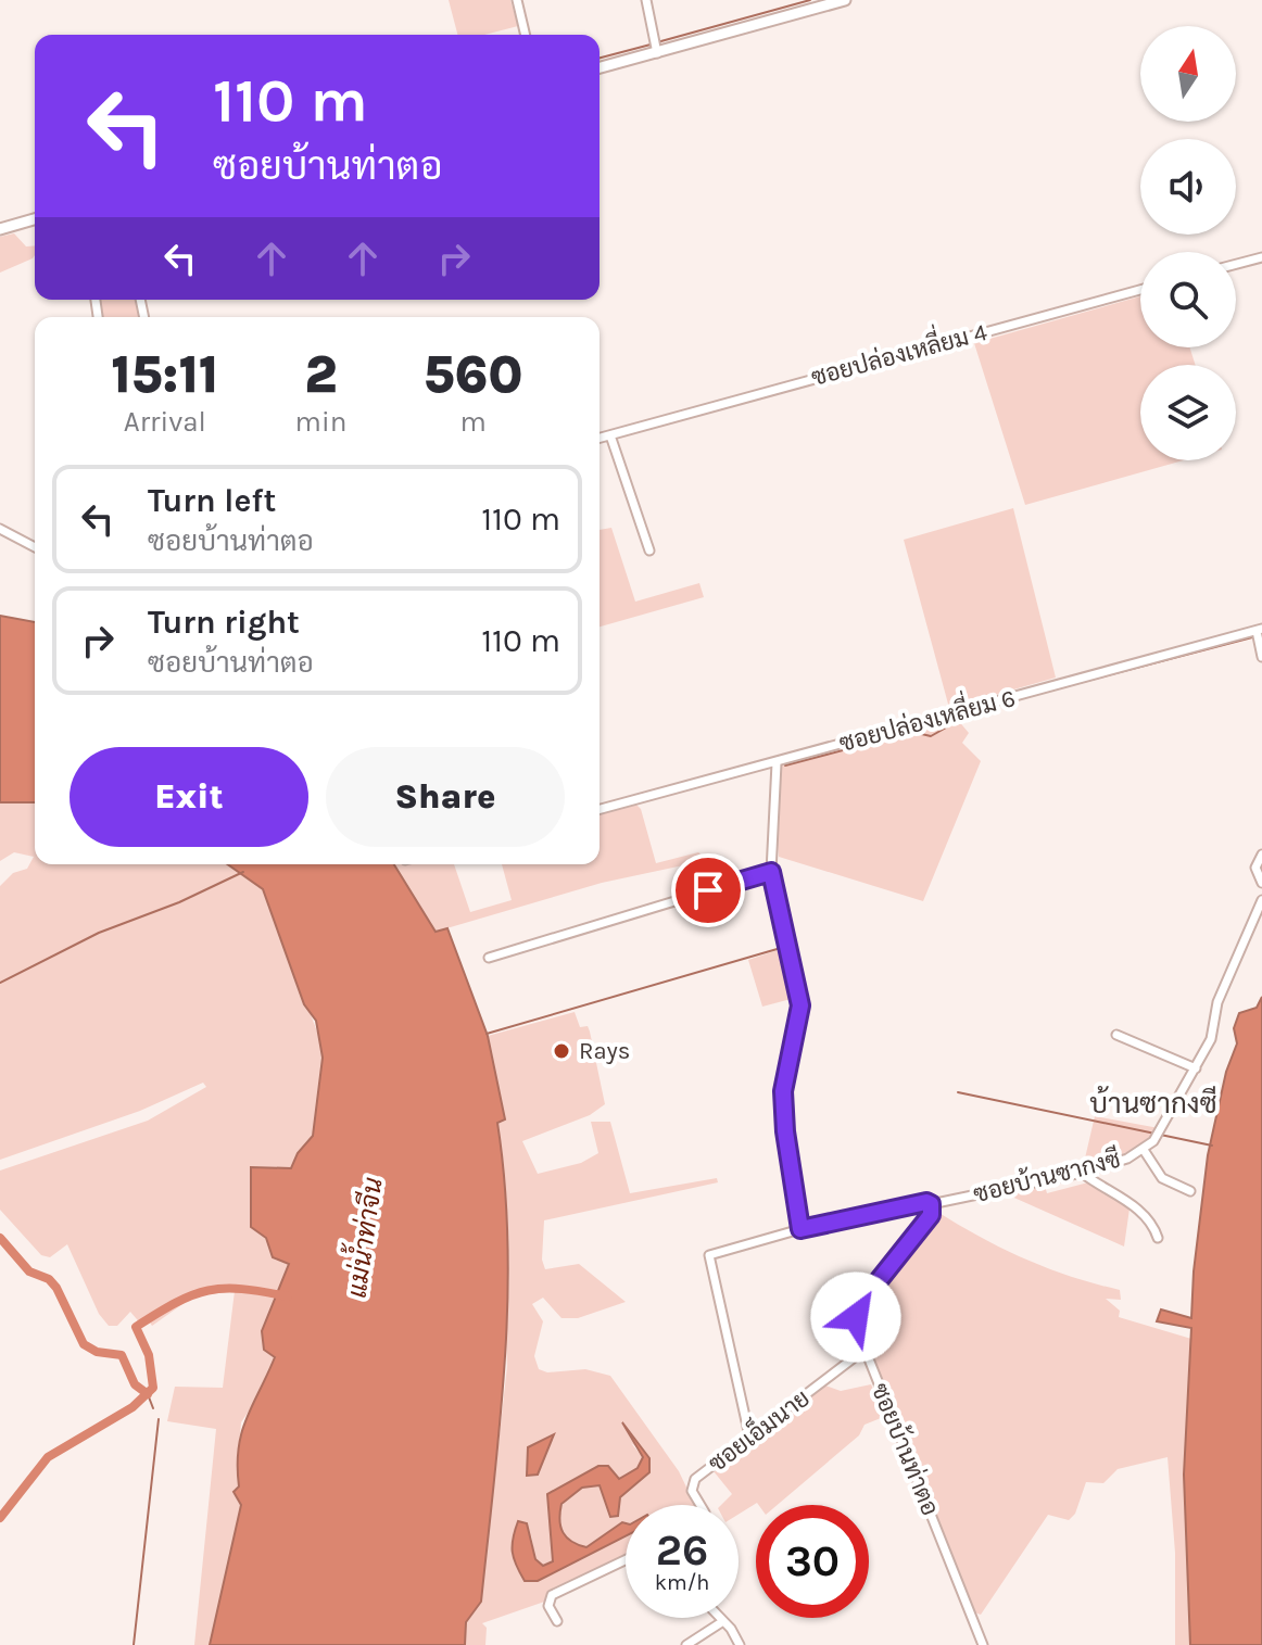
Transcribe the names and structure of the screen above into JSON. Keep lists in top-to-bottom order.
{
  "streets": {
    "street": [
      "ซอยปล่องเหลี่ยม 4",
      "ซอยปล่องเหลี่ยม 6",
      "ซอยบ้านซากงซี",
      "ซอยเอ็มนาย",
      "ซอยบ้านท่าตอ"
    ]
  },
  "crossings": [
    ["ซอยบ้านซากงซี", "ซอยบ้านท่าตอ"],
    ["ซอยเอ็มนาย", "ซอยบ้านท่าตอ"]
  ],
  "districts": ["บ้านซากงซี"],
  "water": ["แม่น้ำท่าจีน"],
  "places": ["Rays"],
  "north": "top",
  "page": {
    "turn": ["110 m", "ซอยบ้านท่าตอ"],
    "eta": [
      "15:11",
      "Arrival",
      "2",
      "min",
      "560",
      "m"
    ],
    "list": [
      {
        "name": "Turn left",
        "note": "ซอยบ้านท่าตอ",
        "value": "110 m"
      },
      {
        "name": "Turn right",
        "note": "ซอยบ้านท่าตอ",
        "value": "110 m"
      }
    ],
    "buttons": ["Exit", "Share"],
    "speed": "26 km/h",
    "limit": "30"
  }
}
